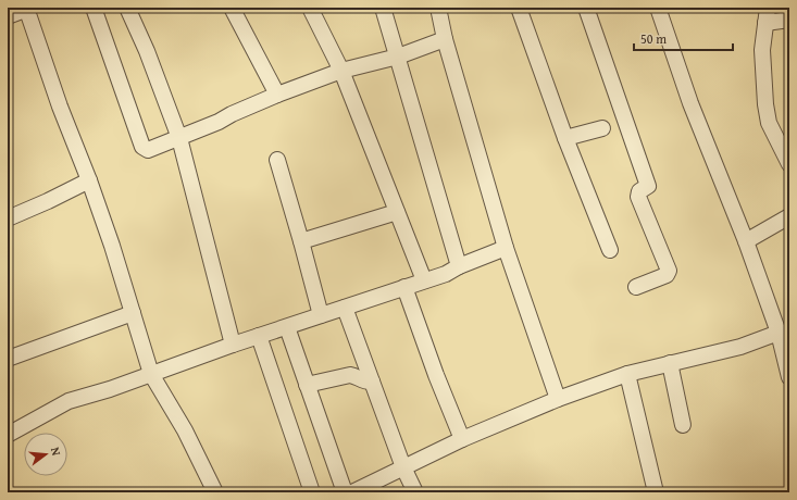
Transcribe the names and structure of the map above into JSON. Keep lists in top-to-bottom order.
{
  "scale_bar": "50 m",
  "north": "right"
}
